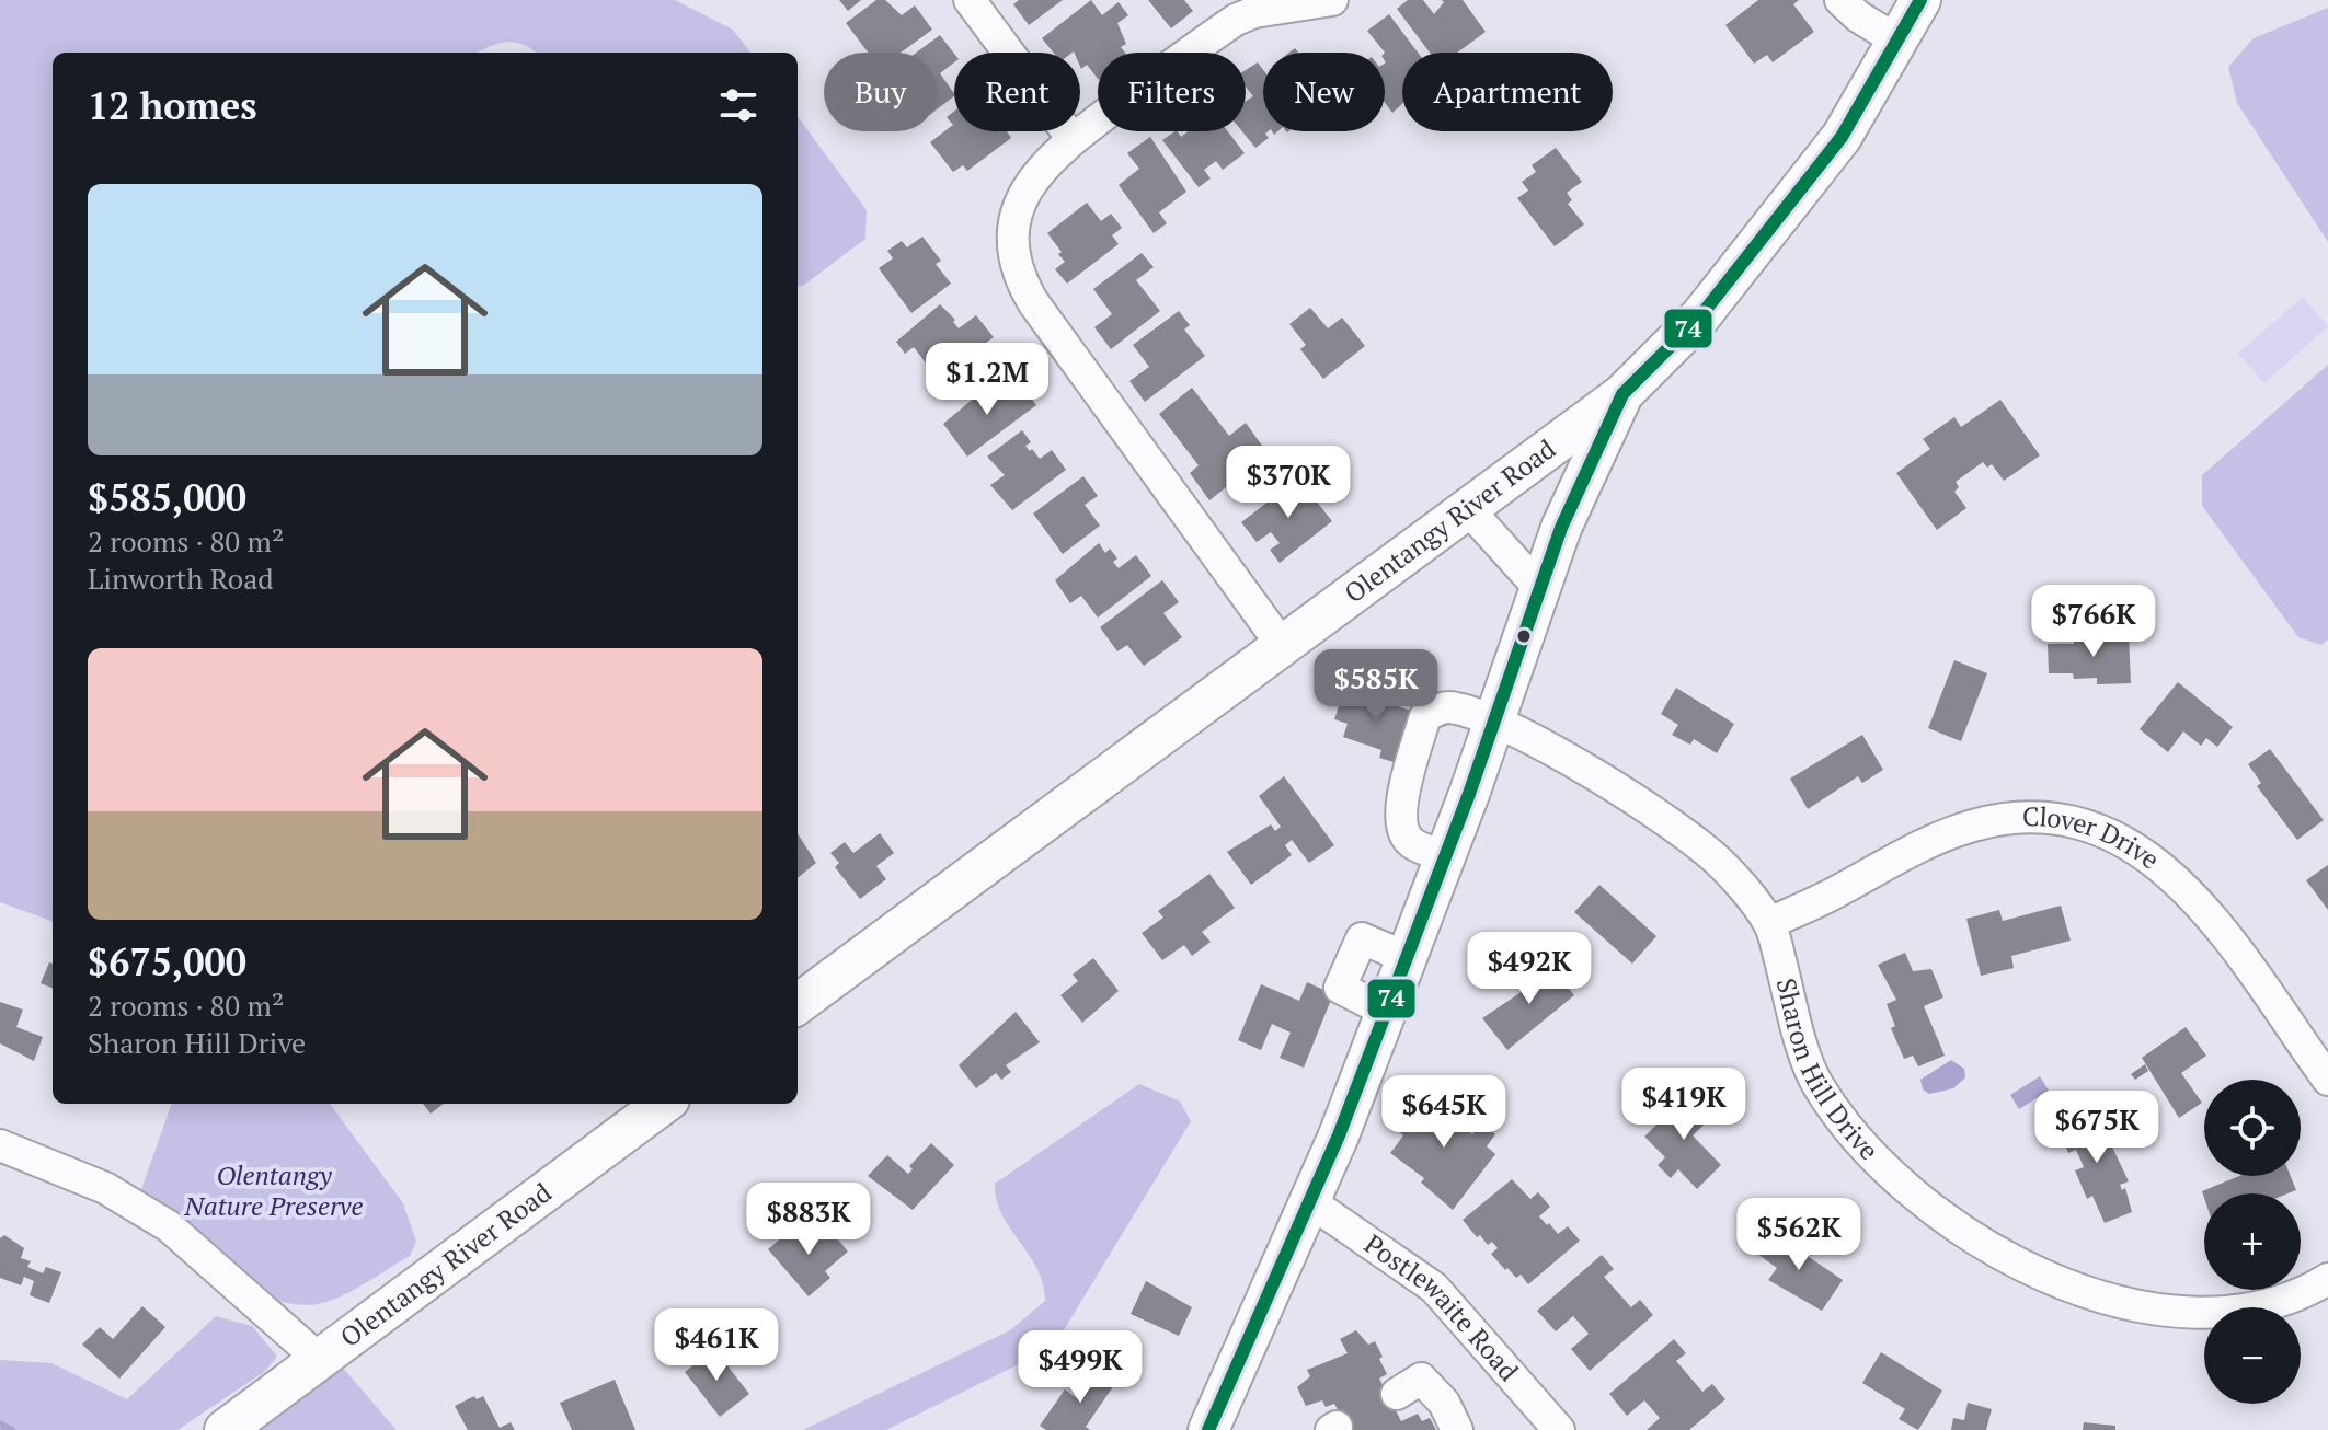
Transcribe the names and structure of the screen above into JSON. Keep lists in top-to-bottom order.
{
  "streets": {
    "main road": ["Olentangy River Road"],
    "street": ["Clover Drive", "Sharon Hill Drive", "Postlewaite Road"]
  },
  "crossings": [
    ["Clover Drive", "Sharon Hill Drive"]
  ],
  "parks": ["Olentangy Nature Preserve"],
  "lines": ["transit line 74"],
  "page": {
    "chip": [
      "Buy",
      "Rent",
      "Filters",
      "New",
      "Apartment"
    ],
    "heading": "12 homes",
    "list": [
      {
        "name": "$585,000",
        "note": "2 rooms · 80 m² · Linworth Road"
      },
      {
        "name": "$675,000",
        "note": "2 rooms · 80 m² · Sharon Hill Drive"
      }
    ],
    "price": [
      "$1.2M",
      "$370K",
      "$766K",
      "$585K",
      "$492K",
      "$419K",
      "$645K",
      "$675K",
      "$883K",
      "$562K",
      "$461K",
      "$499K"
    ],
    "map_buttons": ["+", "−"]
  }
}
